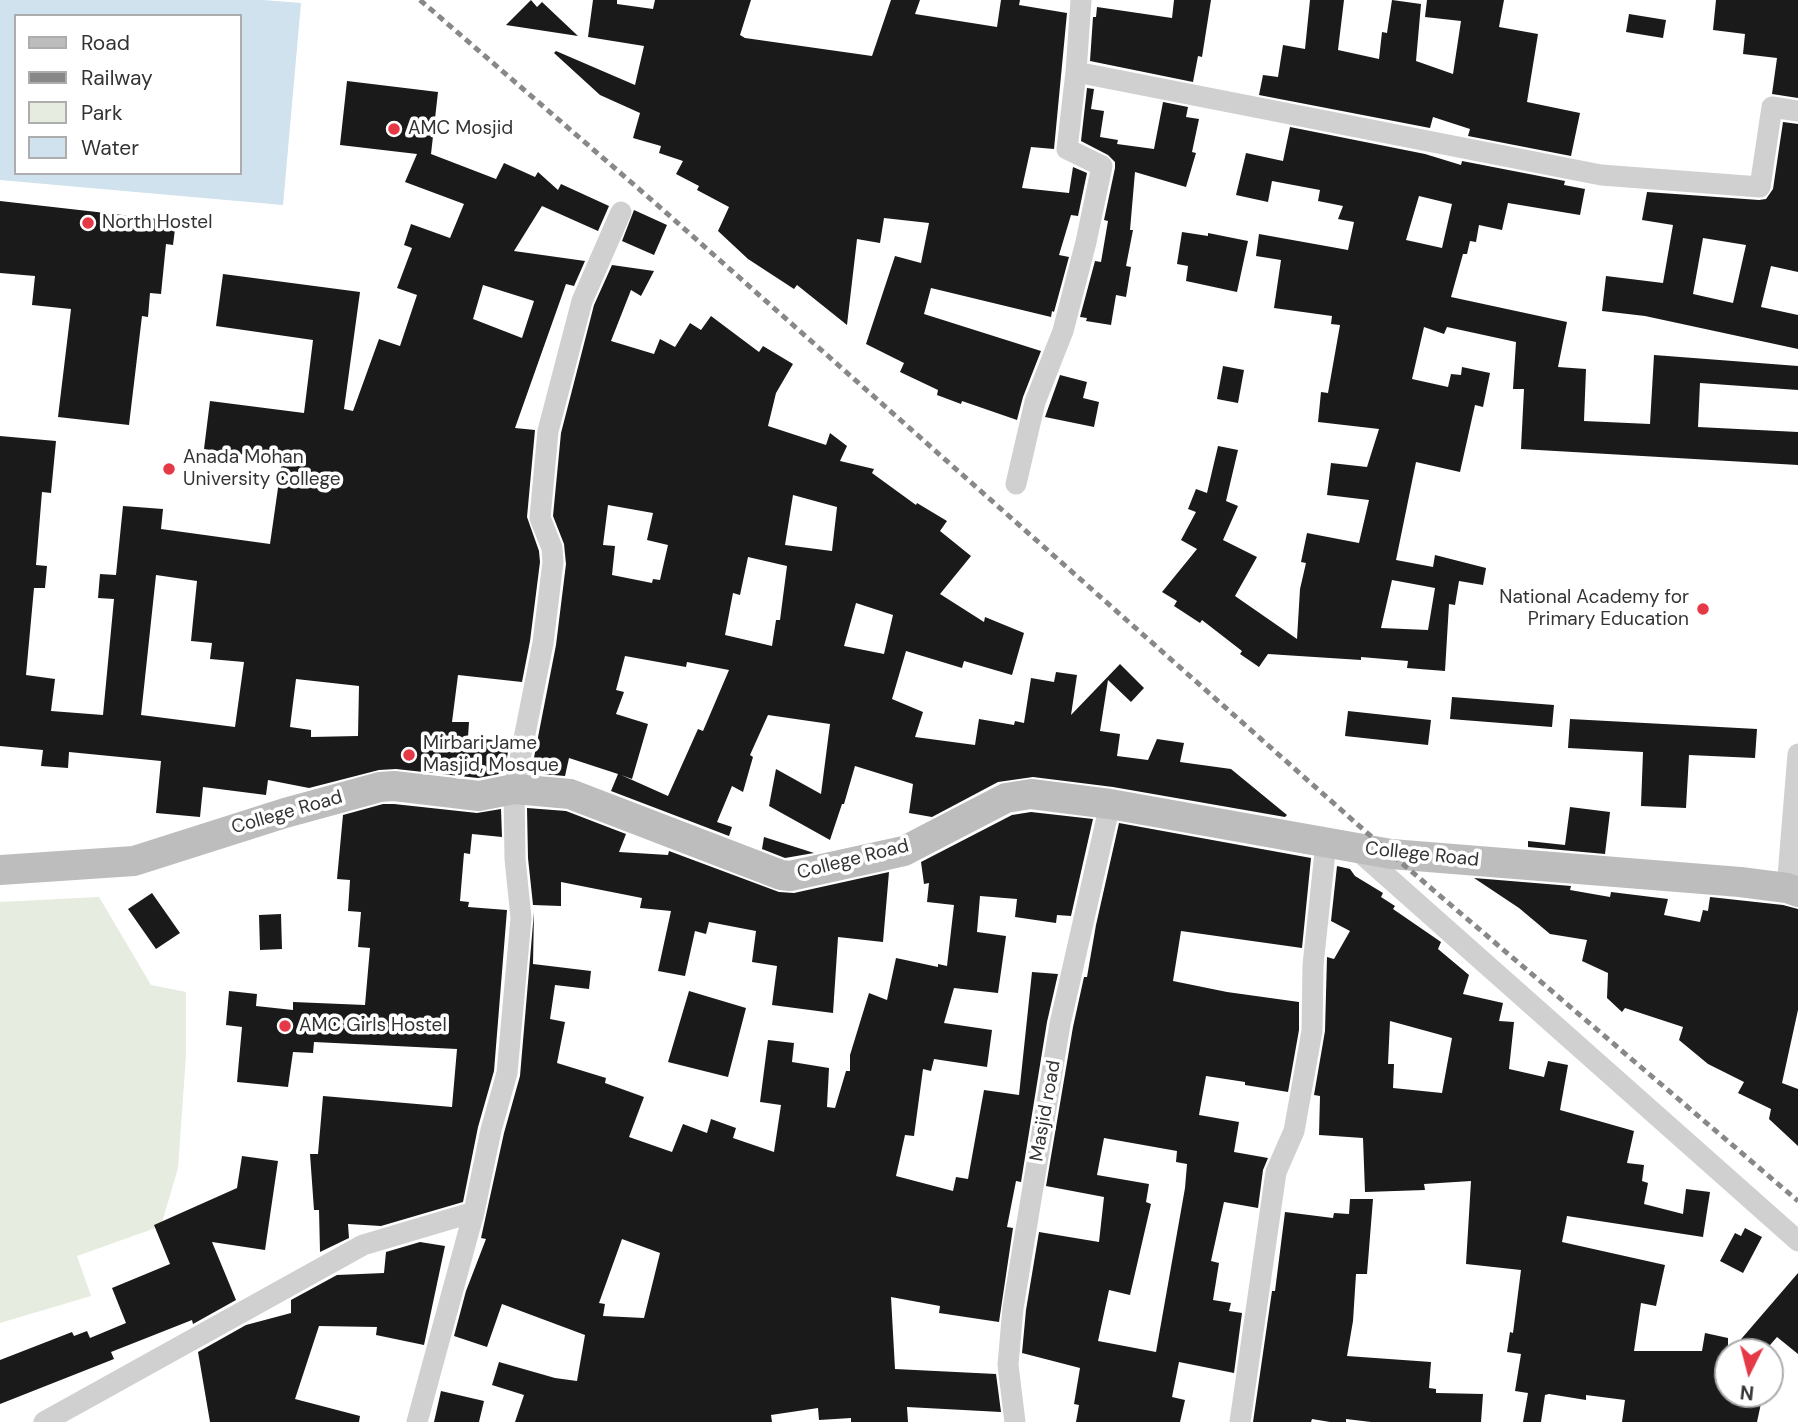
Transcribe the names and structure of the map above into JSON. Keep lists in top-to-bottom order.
{
  "streets": {
    "street": ["College Road", "Masjid road"]
  },
  "crossings": [
    ["College Road", "Masjid road"]
  ],
  "places": [
    "AMC Mosjid",
    "North Hostel",
    "Anada Mohan University College",
    "National Academy for Primary Education",
    "Mirbari Jame Masjid, Mosque",
    "AMC Girls Hostel"
  ],
  "legend": [
    "Road",
    "Railway",
    "Park",
    "Water"
  ],
  "north": "bottom"
}
